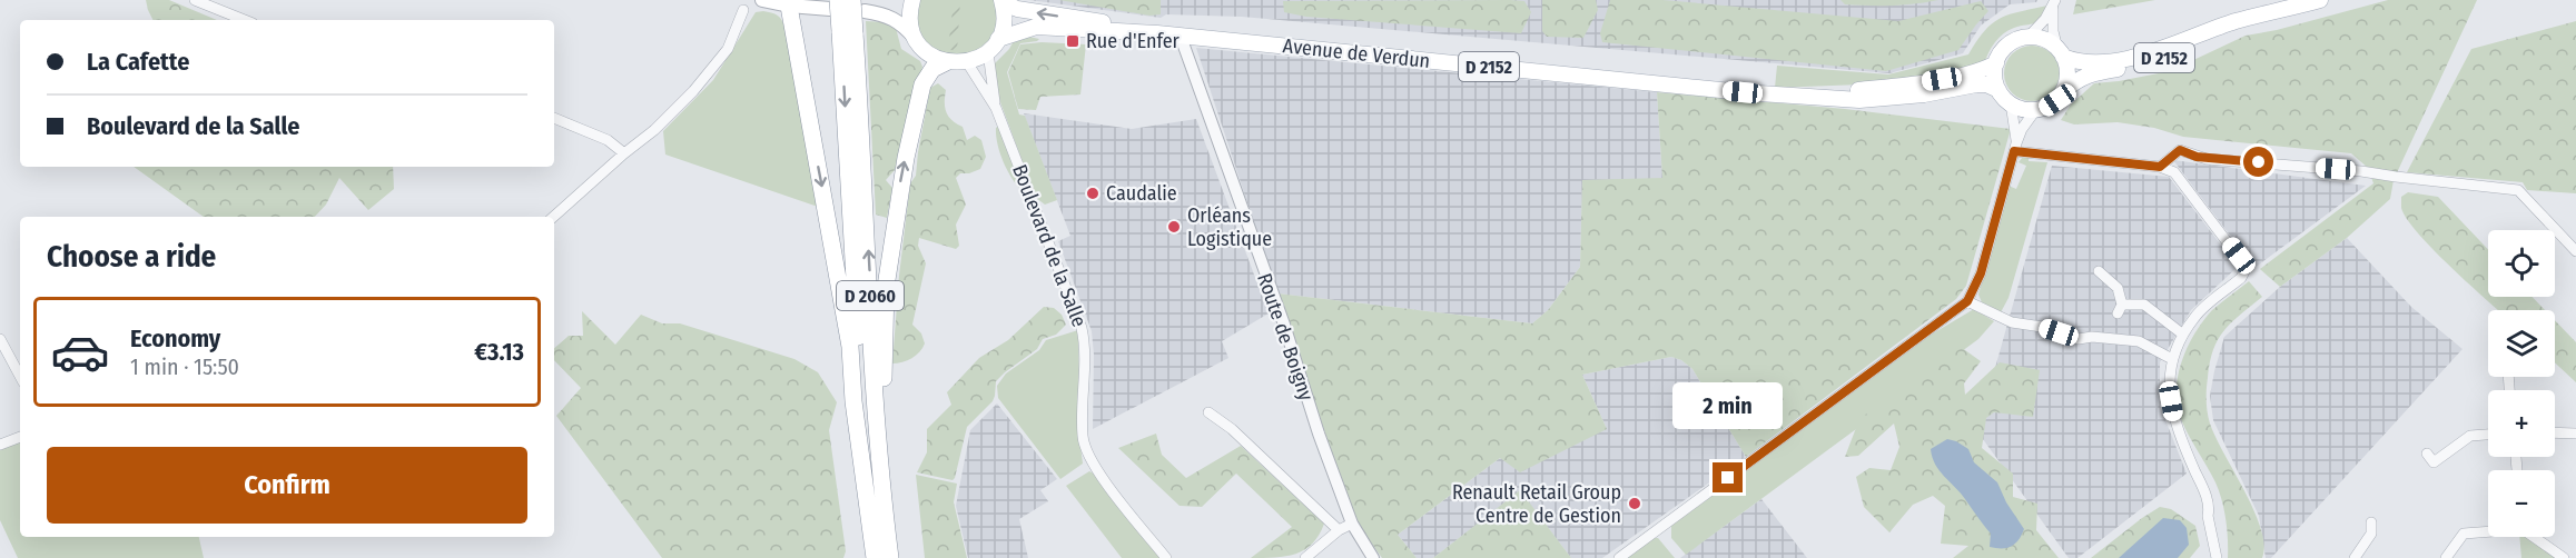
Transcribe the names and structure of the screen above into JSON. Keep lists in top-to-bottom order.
{
  "streets": {
    "highway": ["D 2060"],
    "main road": ["Avenue de Verdun", "D 2152"],
    "street": ["Boulevard de la Salle", "Route de Boigny"]
  },
  "crossings": [
    ["Avenue de Verdun", "D 2152"],
    ["Avenue de Verdun", "Route de Boigny"]
  ],
  "places": {
    "transit": ["Rue d'Enfer"],
    "other": ["Caudalie", "Orléans Logistique", "Renault Retail Group Centre de Gestion"]
  },
  "page": {
    "banner": ["La Cafette", "Boulevard de la Salle"],
    "heading": "Choose a ride",
    "map_buttons": ["+", "−"],
    "list": [
      {
        "name": "Economy",
        "note": "1 min · 15:50",
        "value": "€3.13"
      }
    ],
    "bubble": "2 min",
    "buttons": "Confirm"
  }
}
